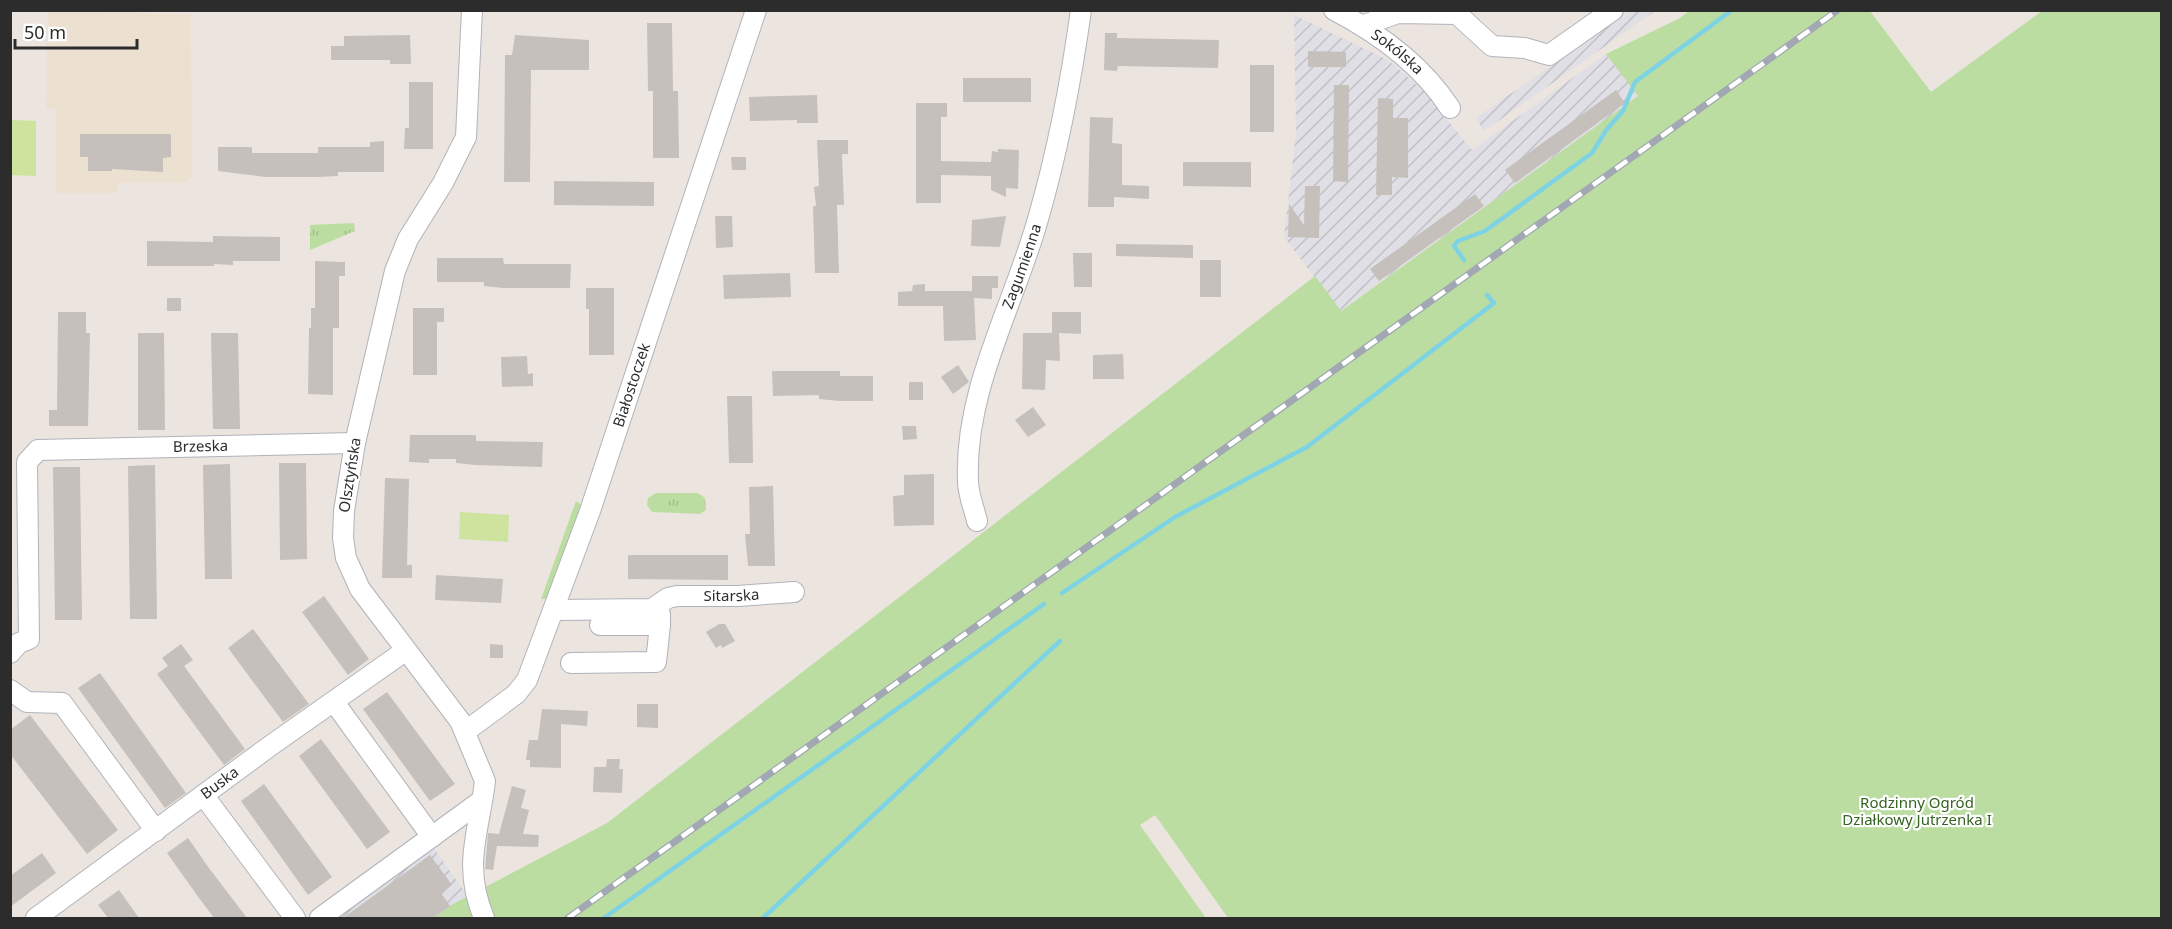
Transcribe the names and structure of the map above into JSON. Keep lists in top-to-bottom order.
{
  "streets": {
    "street": [
      "Sokólska",
      "Zagumienna",
      "Białostoczek",
      "Brzeska",
      "Olsztyńska",
      "Sitarska",
      "Buska"
    ]
  },
  "crossings": [
    ["Białostoczek", "Olsztyńska"],
    ["Brzeska", "Olsztyńska"],
    ["Olsztyńska", "Buska"]
  ],
  "parks": ["Rodzinny Ogród Działkowy Jutrzenka I"],
  "scale_bar": "50 m"
}
